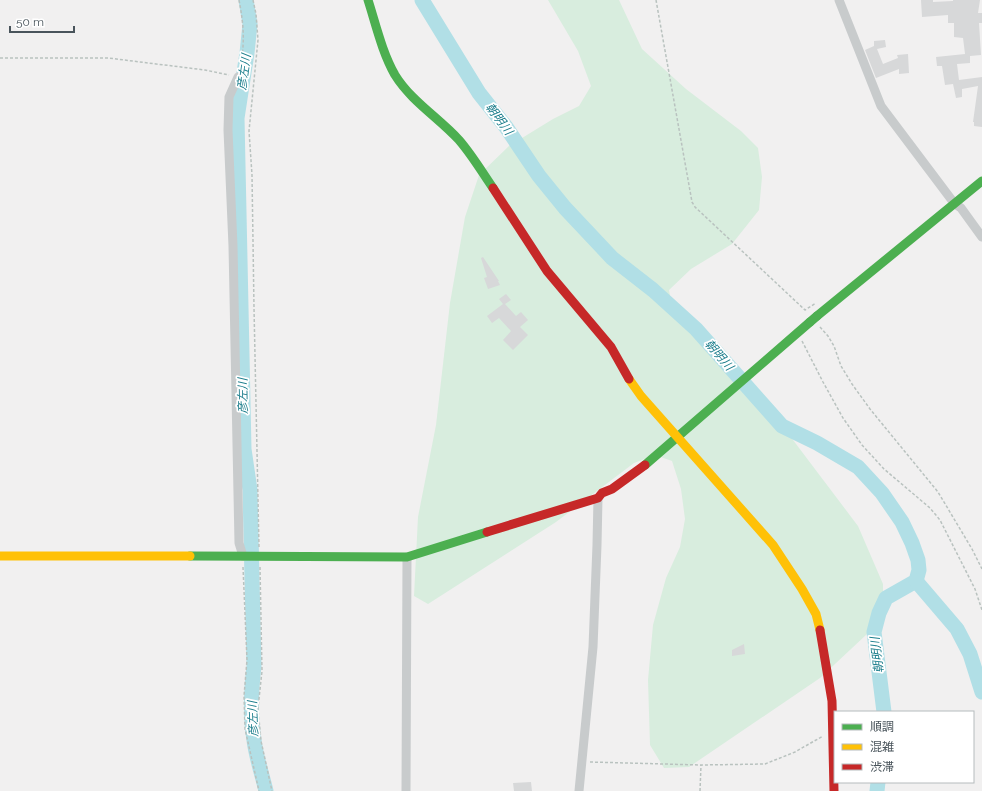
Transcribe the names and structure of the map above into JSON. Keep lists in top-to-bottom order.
{
  "water": ["彦左川", "朝明川"],
  "legend": ["順調", "混雑", "渋滞"],
  "scale_bar": "50 m"
}
